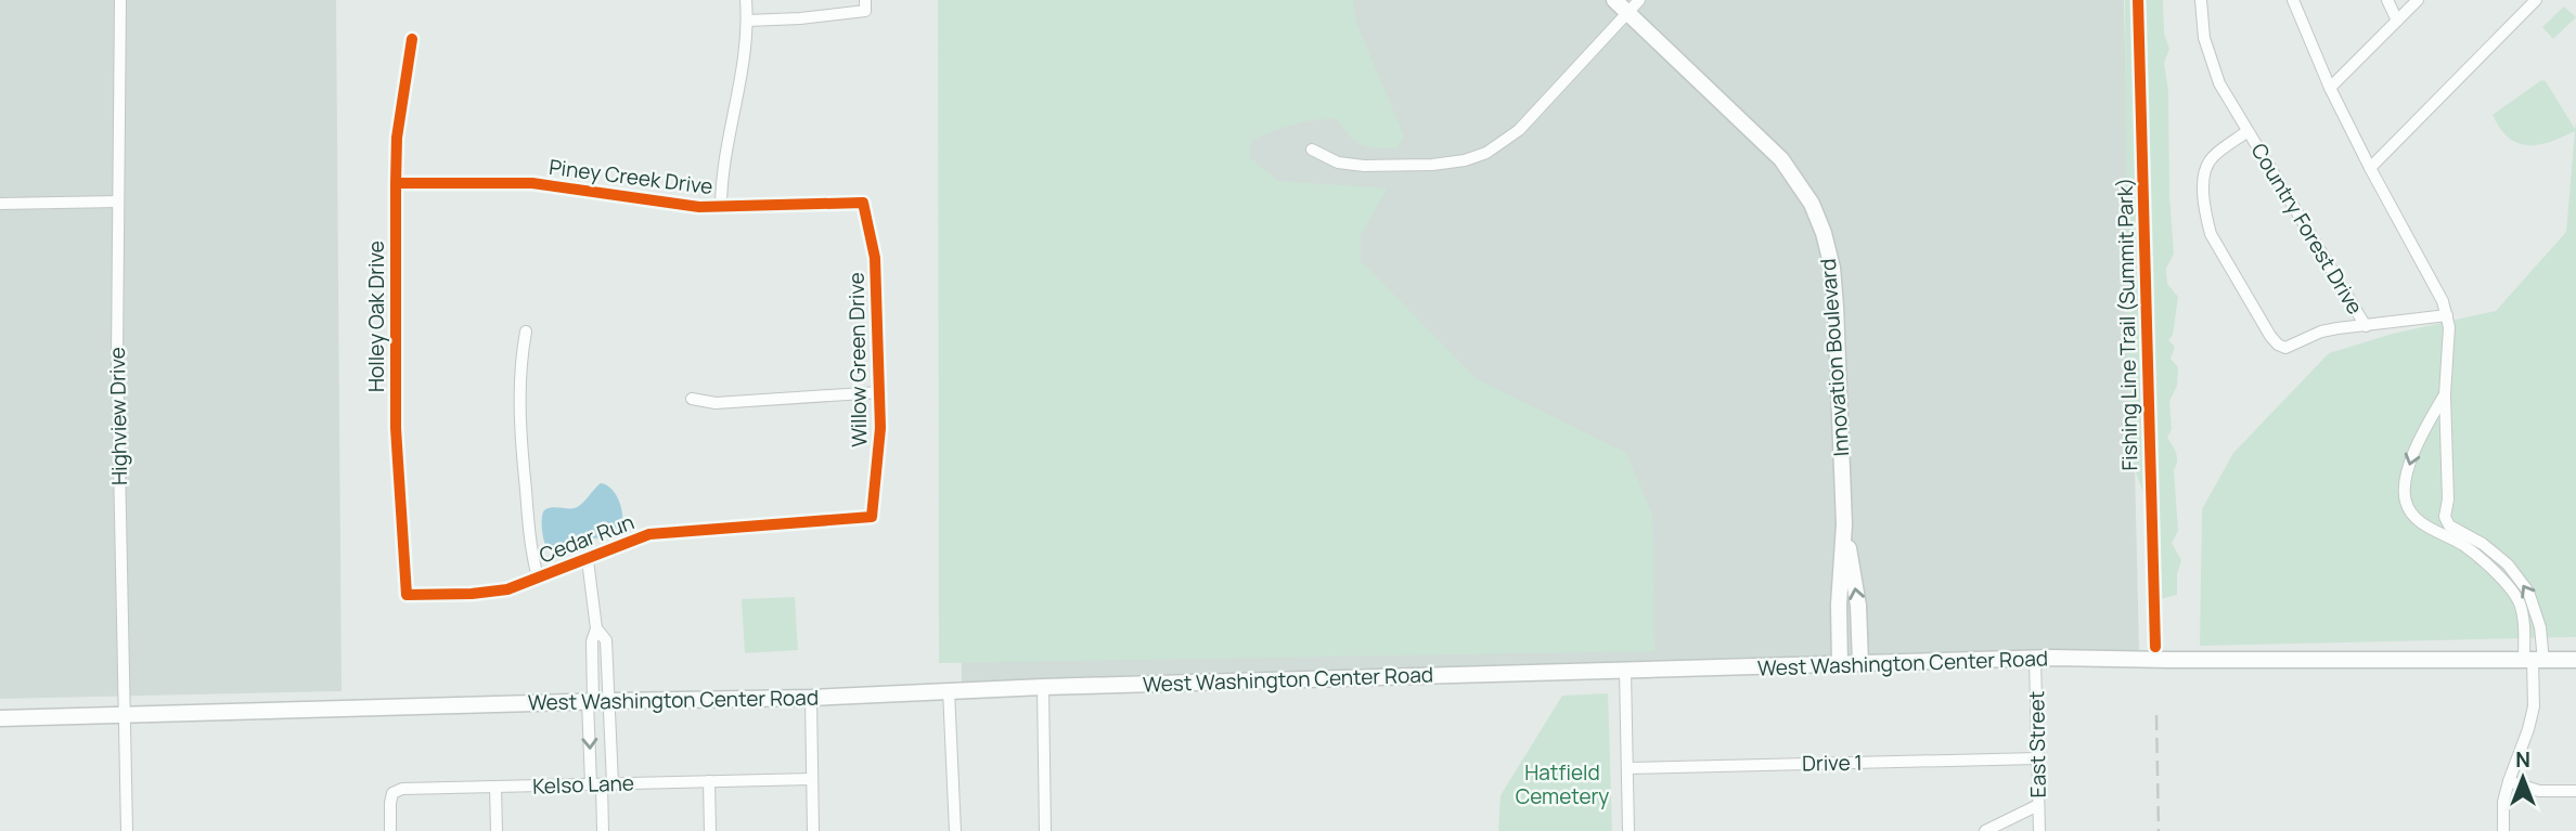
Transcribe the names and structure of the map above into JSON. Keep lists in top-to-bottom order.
{
  "streets": {
    "main road": ["Innovation Boulevard", "West Washington Center Road"],
    "street": [
      "Piney Creek Drive",
      "Country Forest Drive",
      "Holley Oak Drive",
      "Willow Green Drive",
      "Highview Drive",
      "Cedar Run",
      "East Street",
      "Drive 1",
      "Kelso Lane"
    ],
    "cycle path": ["Fishing Line Trail (Summit Park)"]
  },
  "crossings": [
    ["Piney Creek Drive", "Holley Oak Drive"],
    ["Piney Creek Drive", "Willow Green Drive"],
    ["Holley Oak Drive", "Cedar Run"],
    ["Innovation Boulevard", "West Washington Center Road"],
    ["Willow Green Drive", "Cedar Run"],
    ["Highview Drive", "West Washington Center Road"],
    ["West Washington Center Road", "East Street"],
    ["East Street", "Drive 1"]
  ],
  "parks": ["Hatfield Cemetery"],
  "north": "top"
}
